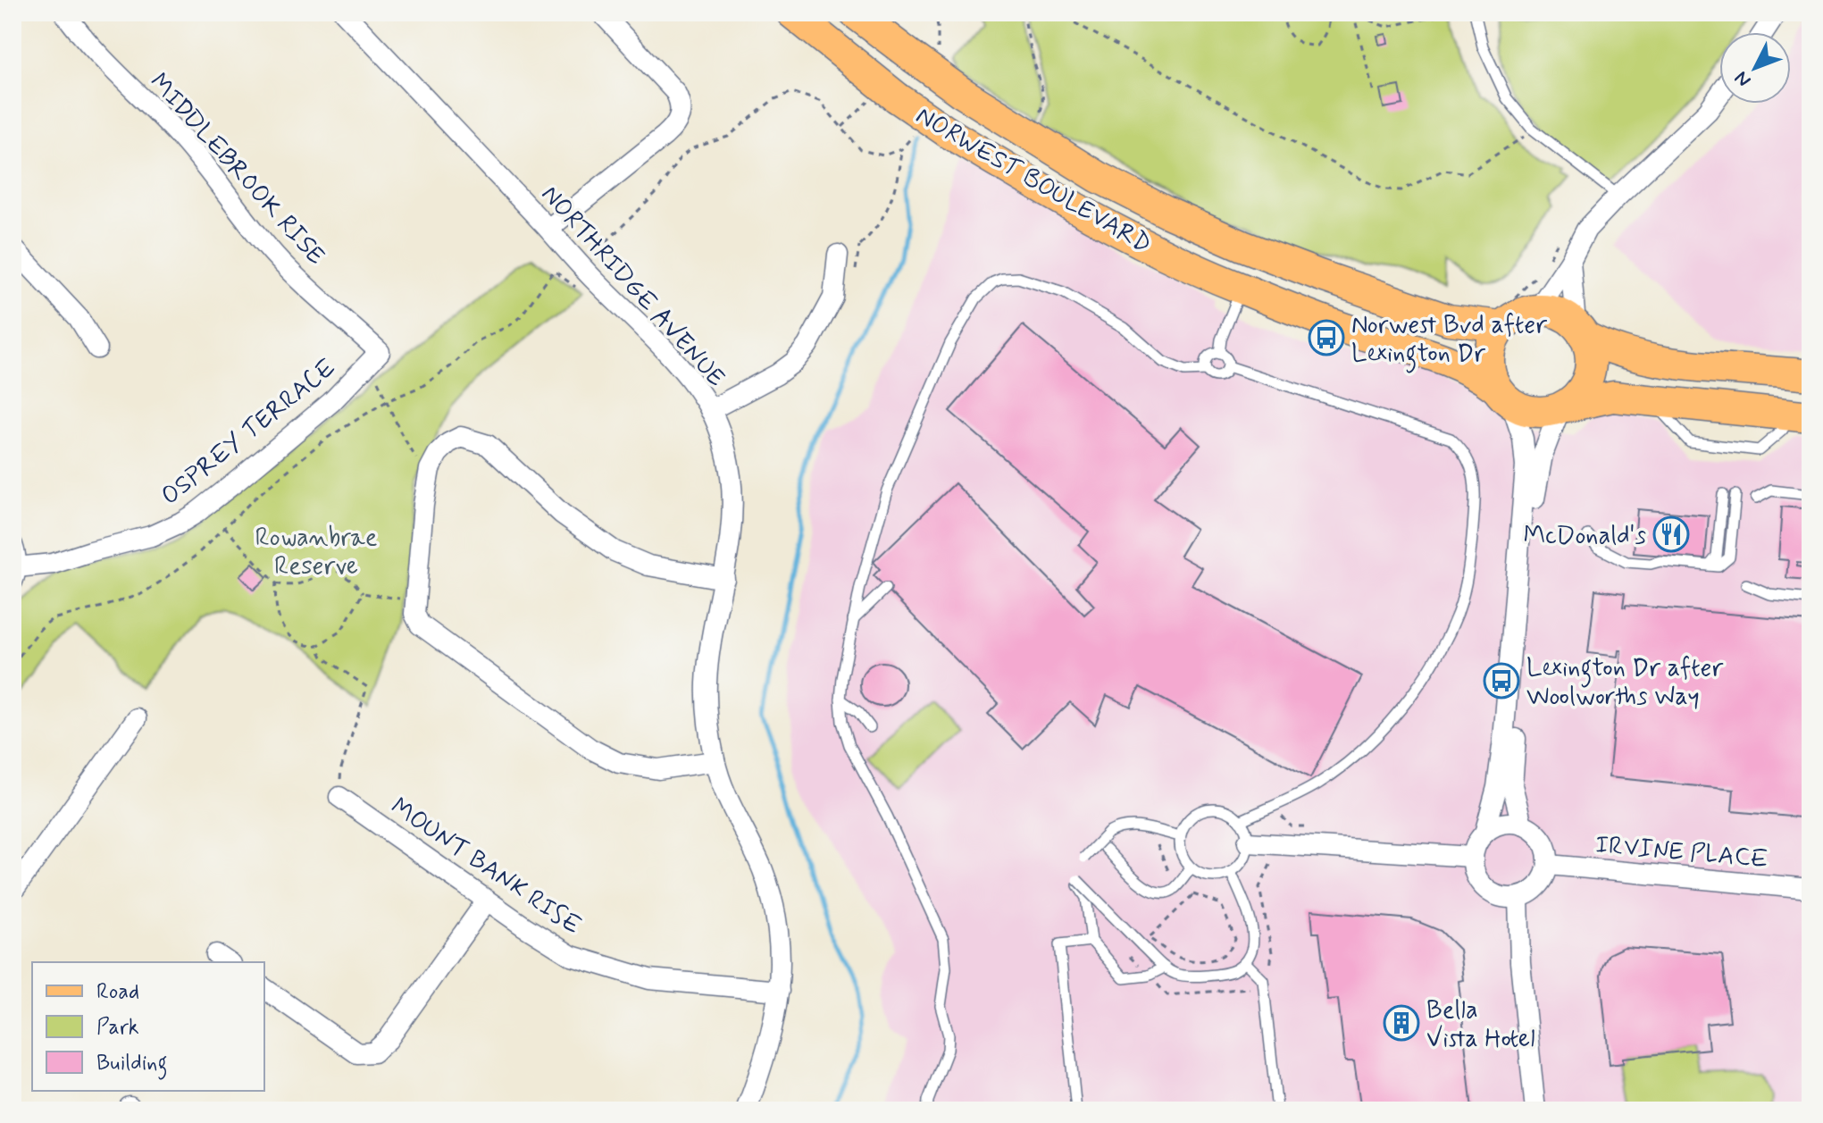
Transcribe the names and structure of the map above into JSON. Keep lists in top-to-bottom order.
{
  "streets": {
    "main road": ["NORWEST BOULEVARD"],
    "street": [
      "MIDDLEBROOK RISE",
      "NORTHRIDGE AVENUE",
      "OSPREY TERRACE",
      "IRVINE PLACE",
      "MOUNT BANK RISE"
    ]
  },
  "crossings": [
    ["MIDDLEBROOK RISE", "OSPREY TERRACE"],
    ["NORTHRIDGE AVENUE", "MOUNT BANK RISE"]
  ],
  "parks": ["Rowanbrae Reserve"],
  "places": {
    "bus stop": ["Norwest Bvd after Lexington Dr", "Lexington Dr after Woolworths Way"],
    "restaurant": ["McDonald's"],
    "building": ["Bella Vista Hotel"]
  },
  "legend": ["Road", "Park", "Building"],
  "north": "bottom left"
}
